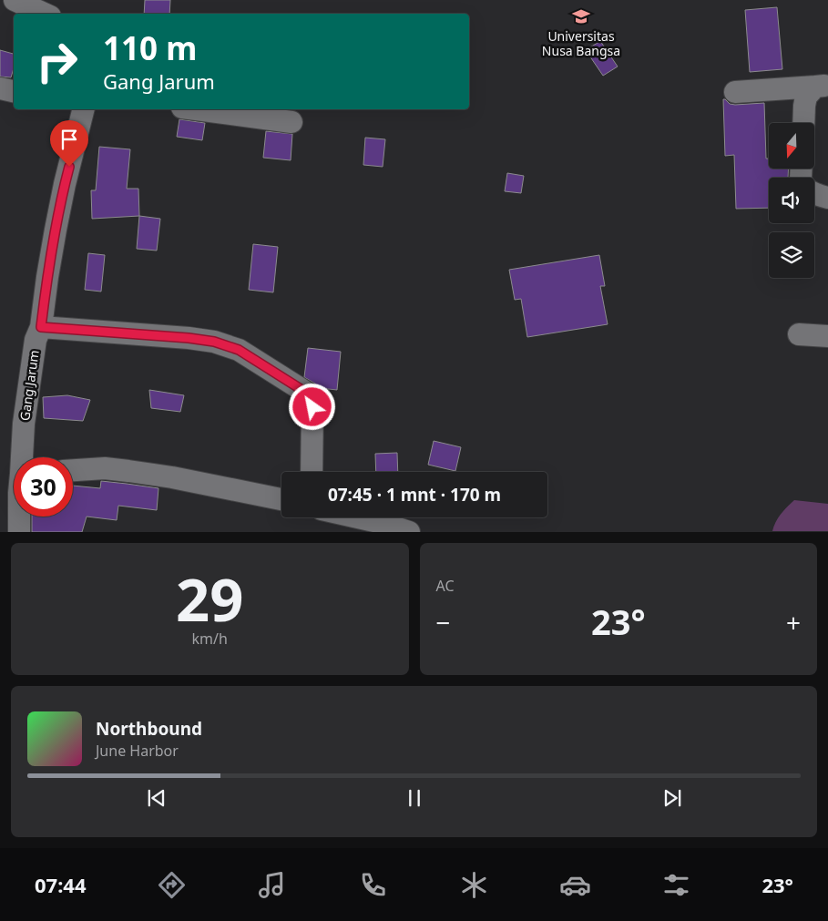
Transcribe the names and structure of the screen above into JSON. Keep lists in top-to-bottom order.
{
  "streets": {
    "street": ["Gang Jarum"]
  },
  "places": {
    "school or university": ["Universitas Nusa Bangsa"]
  },
  "north": "bottom",
  "page": {
    "turn": ["110 m", "Gang Jarum"],
    "limit": "30",
    "trip": "07:45 · 1 mnt · 170 m",
    "tile": [
      ["29", "km/h"],
      "AC"
    ],
    "heat": ["−", "23°", "+"],
    "song": ["Northbound", "June Harbor"],
    "tabs": ["07:44", "23°"]
  }
}
